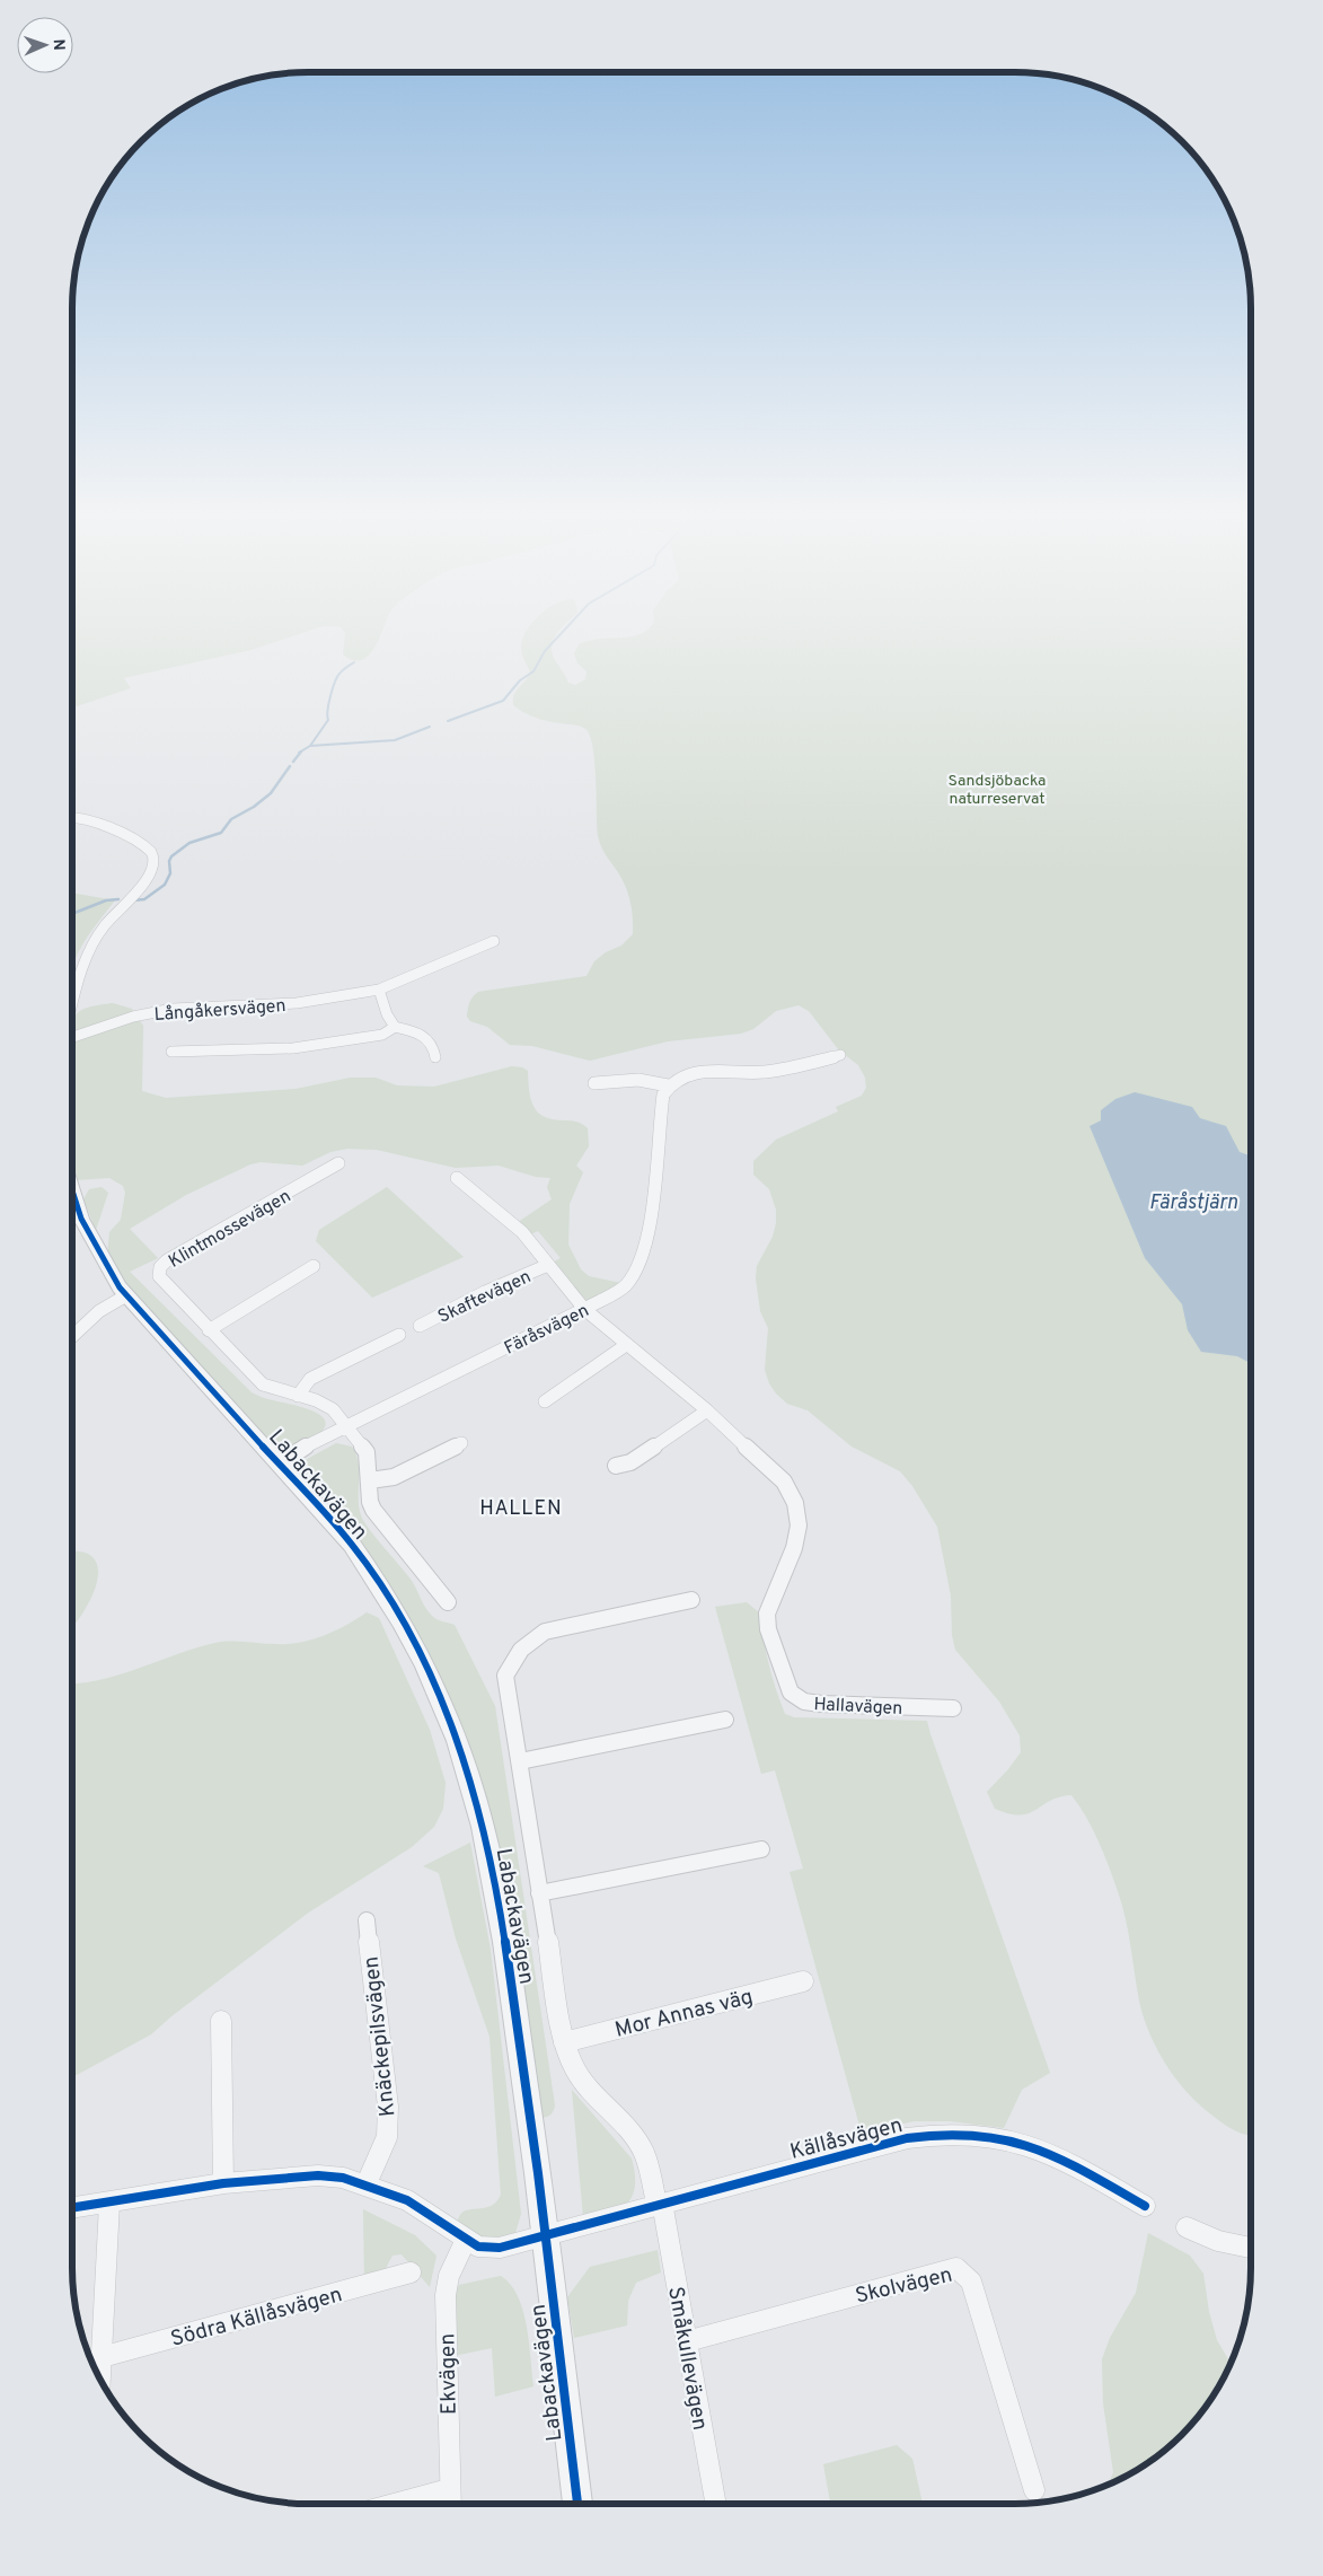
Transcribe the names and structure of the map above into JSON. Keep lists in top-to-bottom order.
{
  "streets": {
    "street": [
      "Långåkersvägen",
      "Klintmossevägen",
      "Skaftevägen",
      "Färåsvägen",
      "Labackavägen",
      "Hallavägen",
      "Mor Annas väg",
      "Knäckepilsvägen",
      "Källåsvägen",
      "Skolvägen",
      "Södra Källåsvägen",
      "Småkullevägen",
      "Ekvägen"
    ]
  },
  "crossings": [
    ["Klintmossevägen", "Färåsvägen"],
    ["Skaftevägen", "Färåsvägen"],
    ["Skaftevägen", "Hallavägen"],
    ["Färåsvägen", "Labackavägen"],
    ["Färåsvägen", "Hallavägen"],
    ["Labackavägen", "Källåsvägen"],
    ["Källåsvägen", "Småkullevägen"],
    ["Skolvägen", "Småkullevägen"]
  ],
  "districts": ["HALLEN"],
  "water": ["Färåstjärn"],
  "parks": ["Sandsjöbacka naturreservat"],
  "north": "right"
}
